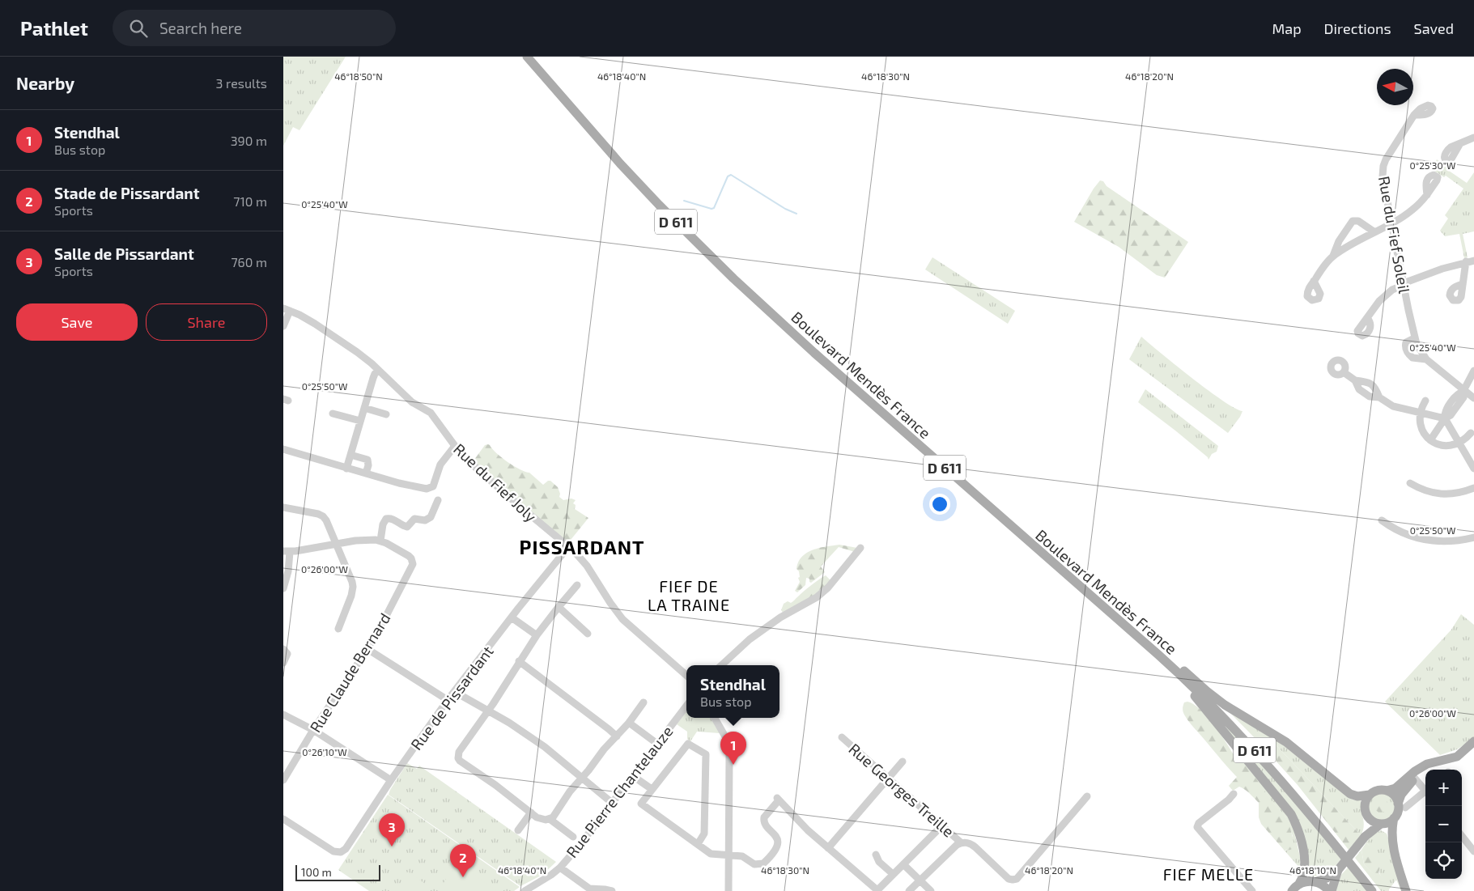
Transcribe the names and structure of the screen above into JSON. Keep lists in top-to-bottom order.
{
  "streets": {
    "main road": ["D 611", "Boulevard Mendès France"],
    "street": [
      "Rue du Fief Soleil",
      "Rue du Fief Joly",
      "Rue Claude Bernard",
      "Rue de Pissardant",
      "Rue Georges Treille",
      "Rue Pierre Chantelauze"
    ]
  },
  "crossings": [
    ["D 611", "Boulevard Mendès France"],
    ["Rue du Fief Joly", "Rue de Pissardant"]
  ],
  "districts": ["PISSARDANT", "FIEF DE LA TRAINE", "FIEF MELLE"],
  "scale_bar": "100 m",
  "north": "left",
  "page": {
    "header": "Pathlet",
    "search": "Search here",
    "nav": ["Map", "Directions", "Saved"],
    "heading": ["Nearby", "3 results"],
    "list": [
      {
        "mark": "1",
        "name": "Stendhal",
        "note": "Bus stop",
        "value": "390 m"
      },
      {
        "mark": "2",
        "name": "Stade de Pissardant",
        "note": "Sports",
        "value": "710 m"
      },
      {
        "mark": "3",
        "name": "Salle de Pissardant",
        "note": "Sports",
        "value": "760 m"
      }
    ],
    "buttons": ["Save", "Share"],
    "popup": ["Stendhal", "Bus stop"],
    "pins": ["1", "3", "2"],
    "map_buttons": ["+", "−"],
    "scale": "100 m"
  },
  "coordinates": [
    "46°18'50\"N",
    "46°18'40\"N",
    "46°18'30\"N",
    "46°18'20\"N",
    "0°25'30\"W",
    "0°25'40\"W",
    "0°25'50\"W",
    "0°26'00\"W",
    "0°26'10\"W",
    "46°18'10\"N"
  ]
}
